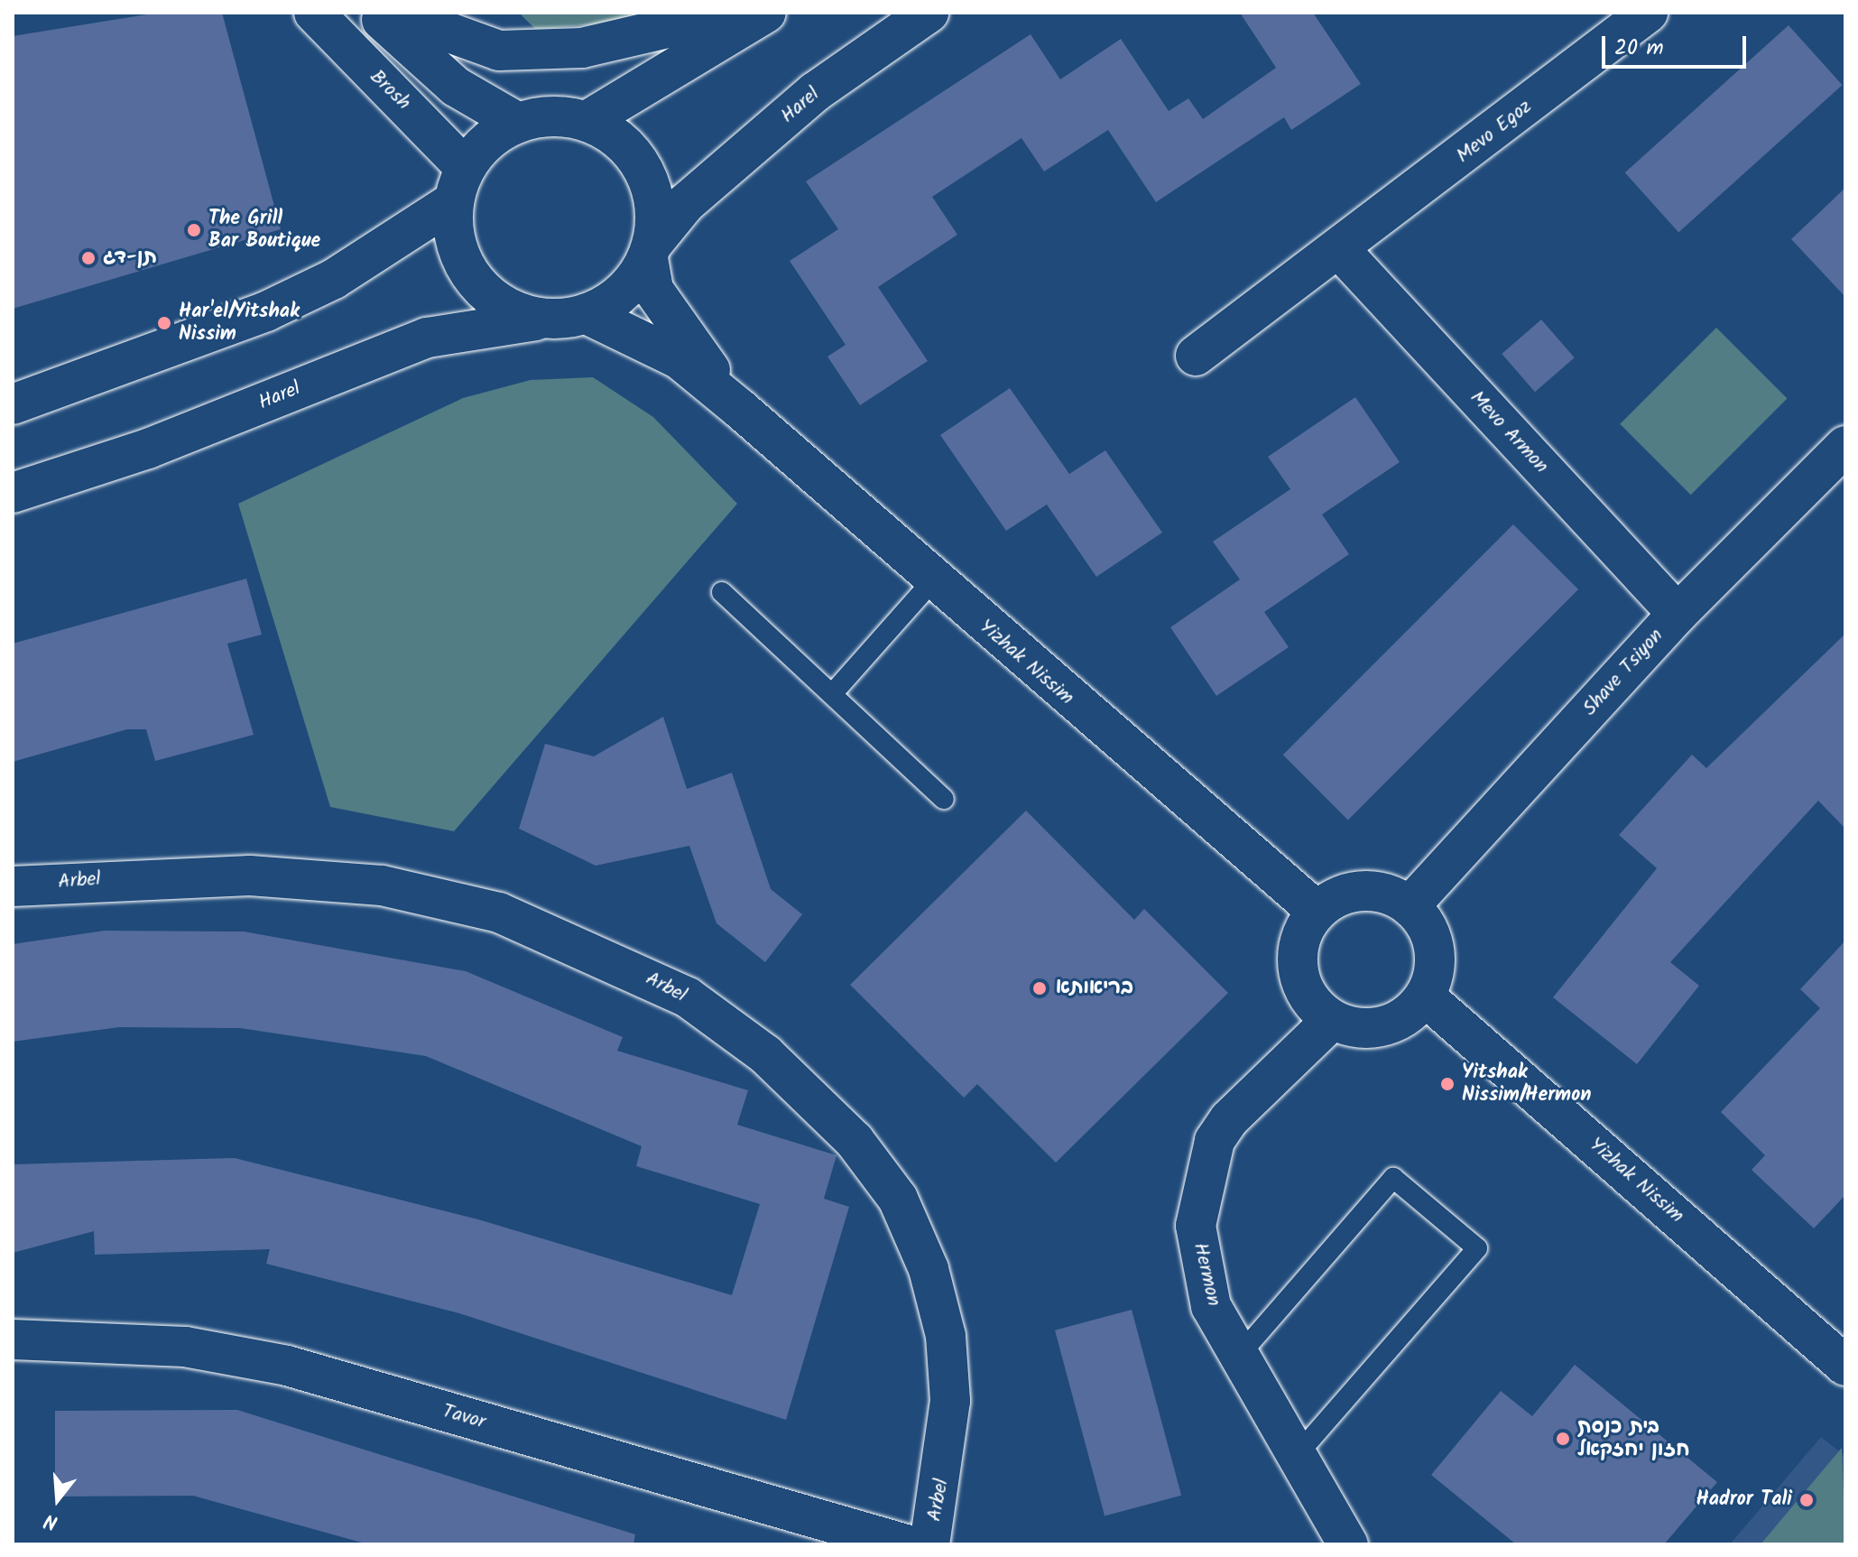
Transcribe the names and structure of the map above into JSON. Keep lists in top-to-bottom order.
{
  "streets": {
    "street": [
      "Brosh",
      "Harel",
      "Mevo Egoz",
      "Mevo Armon",
      "Yizhak Nissim",
      "Shave Tsiyon",
      "Arbel",
      "Hermon",
      "Tavor"
    ]
  },
  "crossings": [
    ["Brosh", "Harel"],
    ["Brosh", "Yizhak Nissim"],
    ["Harel", "Yizhak Nissim"],
    ["Mevo Egoz", "Mevo Armon"],
    ["Mevo Armon", "Shave Tsiyon"],
    ["Yizhak Nissim", "Shave Tsiyon"],
    ["Yizhak Nissim", "Hermon"],
    ["Shave Tsiyon", "Hermon"]
  ],
  "places": [
    "The Grill Bar Boutique",
    "תן-דג",
    "Har'el/Yitshak Nissim",
    "בריאותא",
    "Yitshak Nissim/Hermon",
    "בית כנסת חזון יחזקאל",
    "Hadror Tali"
  ],
  "scale_bar": "20 m",
  "north": "bottom"
}
